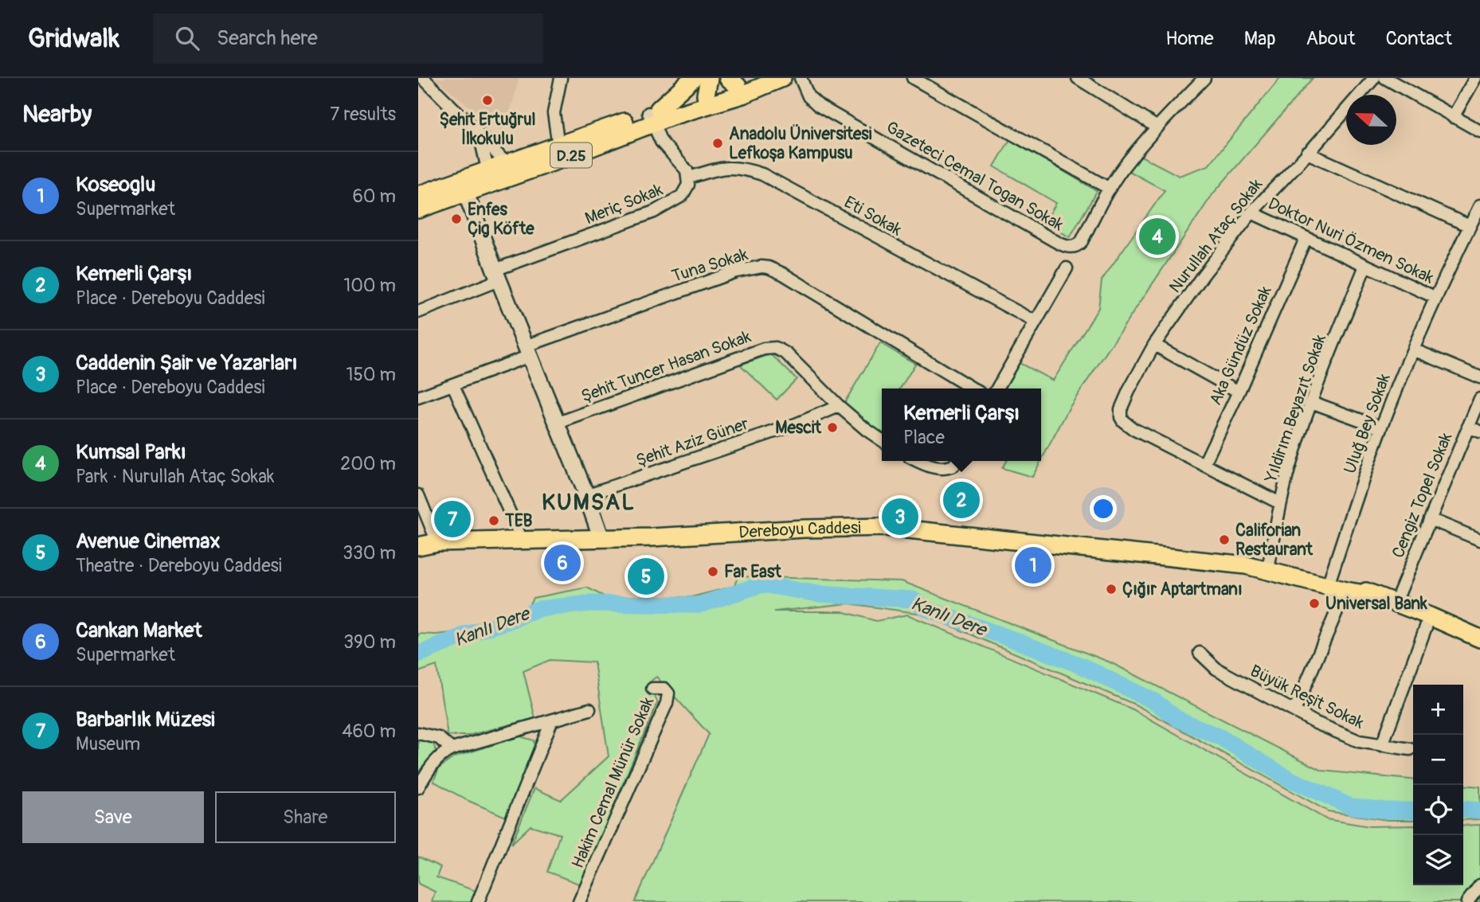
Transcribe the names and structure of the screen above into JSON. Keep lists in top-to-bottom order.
{
  "streets": {
    "main road": ["D.25", "Dereboyu Caddesi"],
    "street": [
      "Gazeteci Cemal Togan Sokak",
      "Meriç Sokak",
      "Eti Sokak",
      "Nurullah Ataç Sokak",
      "Doktor Nuri Özmen Sokak",
      "Tuna Sokak",
      "Aka Gündüz Sokak",
      "Şehit Tuncer Hasan Sokak",
      "Yıldirım Beyazıt Sokak",
      "Uluğ Bey Sokak",
      "Şehit Aziz Güner",
      "Cengiz Topel Sokak",
      "Büyük Reşit Sokak",
      "Hakim Cemal Münür Sokak"
    ]
  },
  "crossings": [
    ["Meriç Sokak", "Eti Sokak"],
    ["Nurullah Ataç Sokak", "Doktor Nuri Özmen Sokak"],
    ["Nurullah Ataç Sokak", "Aka Gündüz Sokak"],
    ["Doktor Nuri Özmen Sokak", "Aka Gündüz Sokak"],
    ["Doktor Nuri Özmen Sokak", "Yıldirım Beyazıt Sokak"],
    ["Doktor Nuri Özmen Sokak", "Uluğ Bey Sokak"],
    ["Şehit Tuncer Hasan Sokak", "Şehit Aziz Güner"],
    ["Yıldirım Beyazıt Sokak", "Dereboyu Caddesi"],
    ["Uluğ Bey Sokak", "Dereboyu Caddesi"],
    ["Cengiz Topel Sokak", "Dereboyu Caddesi"]
  ],
  "districts": ["KUMSAL"],
  "water": ["Kanlı Dere"],
  "places": [
    "Şehit Ertuğrul İlkokulu",
    "Anadolu Üniversitesi Lefkoşa Kampusu",
    "Enfes Çig Köfte",
    "Mescit",
    "TEB",
    "Califorian Restaurant",
    "Far East",
    "Çığır Aptartmanı",
    "Universal Bank"
  ],
  "north": "left",
  "page": {
    "header": "Gridwalk",
    "search": "Search here",
    "nav": [
      "Home",
      "Map",
      "About",
      "Contact"
    ],
    "heading": ["Nearby", "7 results"],
    "list": [
      {
        "mark": "1",
        "name": "Koseoglu",
        "note": "Supermarket",
        "value": "60 m"
      },
      {
        "mark": "2",
        "name": "Kemerli Çarşı",
        "note": "Place · Dereboyu Caddesi",
        "value": "100 m"
      },
      {
        "mark": "3",
        "name": "Caddenin Şair ve Yazarları",
        "note": "Place · Dereboyu Caddesi",
        "value": "150 m"
      },
      {
        "mark": "4",
        "name": "Kumsal Parkı",
        "note": "Park · Nurullah Ataç Sokak",
        "value": "200 m"
      },
      {
        "mark": "5",
        "name": "Avenue Cinemax",
        "note": "Theatre · Dereboyu Caddesi",
        "value": "330 m"
      },
      {
        "mark": "6",
        "name": "Cankan Market",
        "note": "Supermarket",
        "value": "390 m"
      },
      {
        "mark": "7",
        "name": "Barbarlık Müzesi",
        "note": "Museum",
        "value": "460 m"
      }
    ],
    "pins": [
      "4",
      "2",
      "3",
      "7",
      "6",
      "1",
      "5"
    ],
    "popup": ["Kemerli Çarşı", "Place"],
    "map_buttons": ["+", "−"],
    "buttons": ["Save", "Share"]
  }
}
